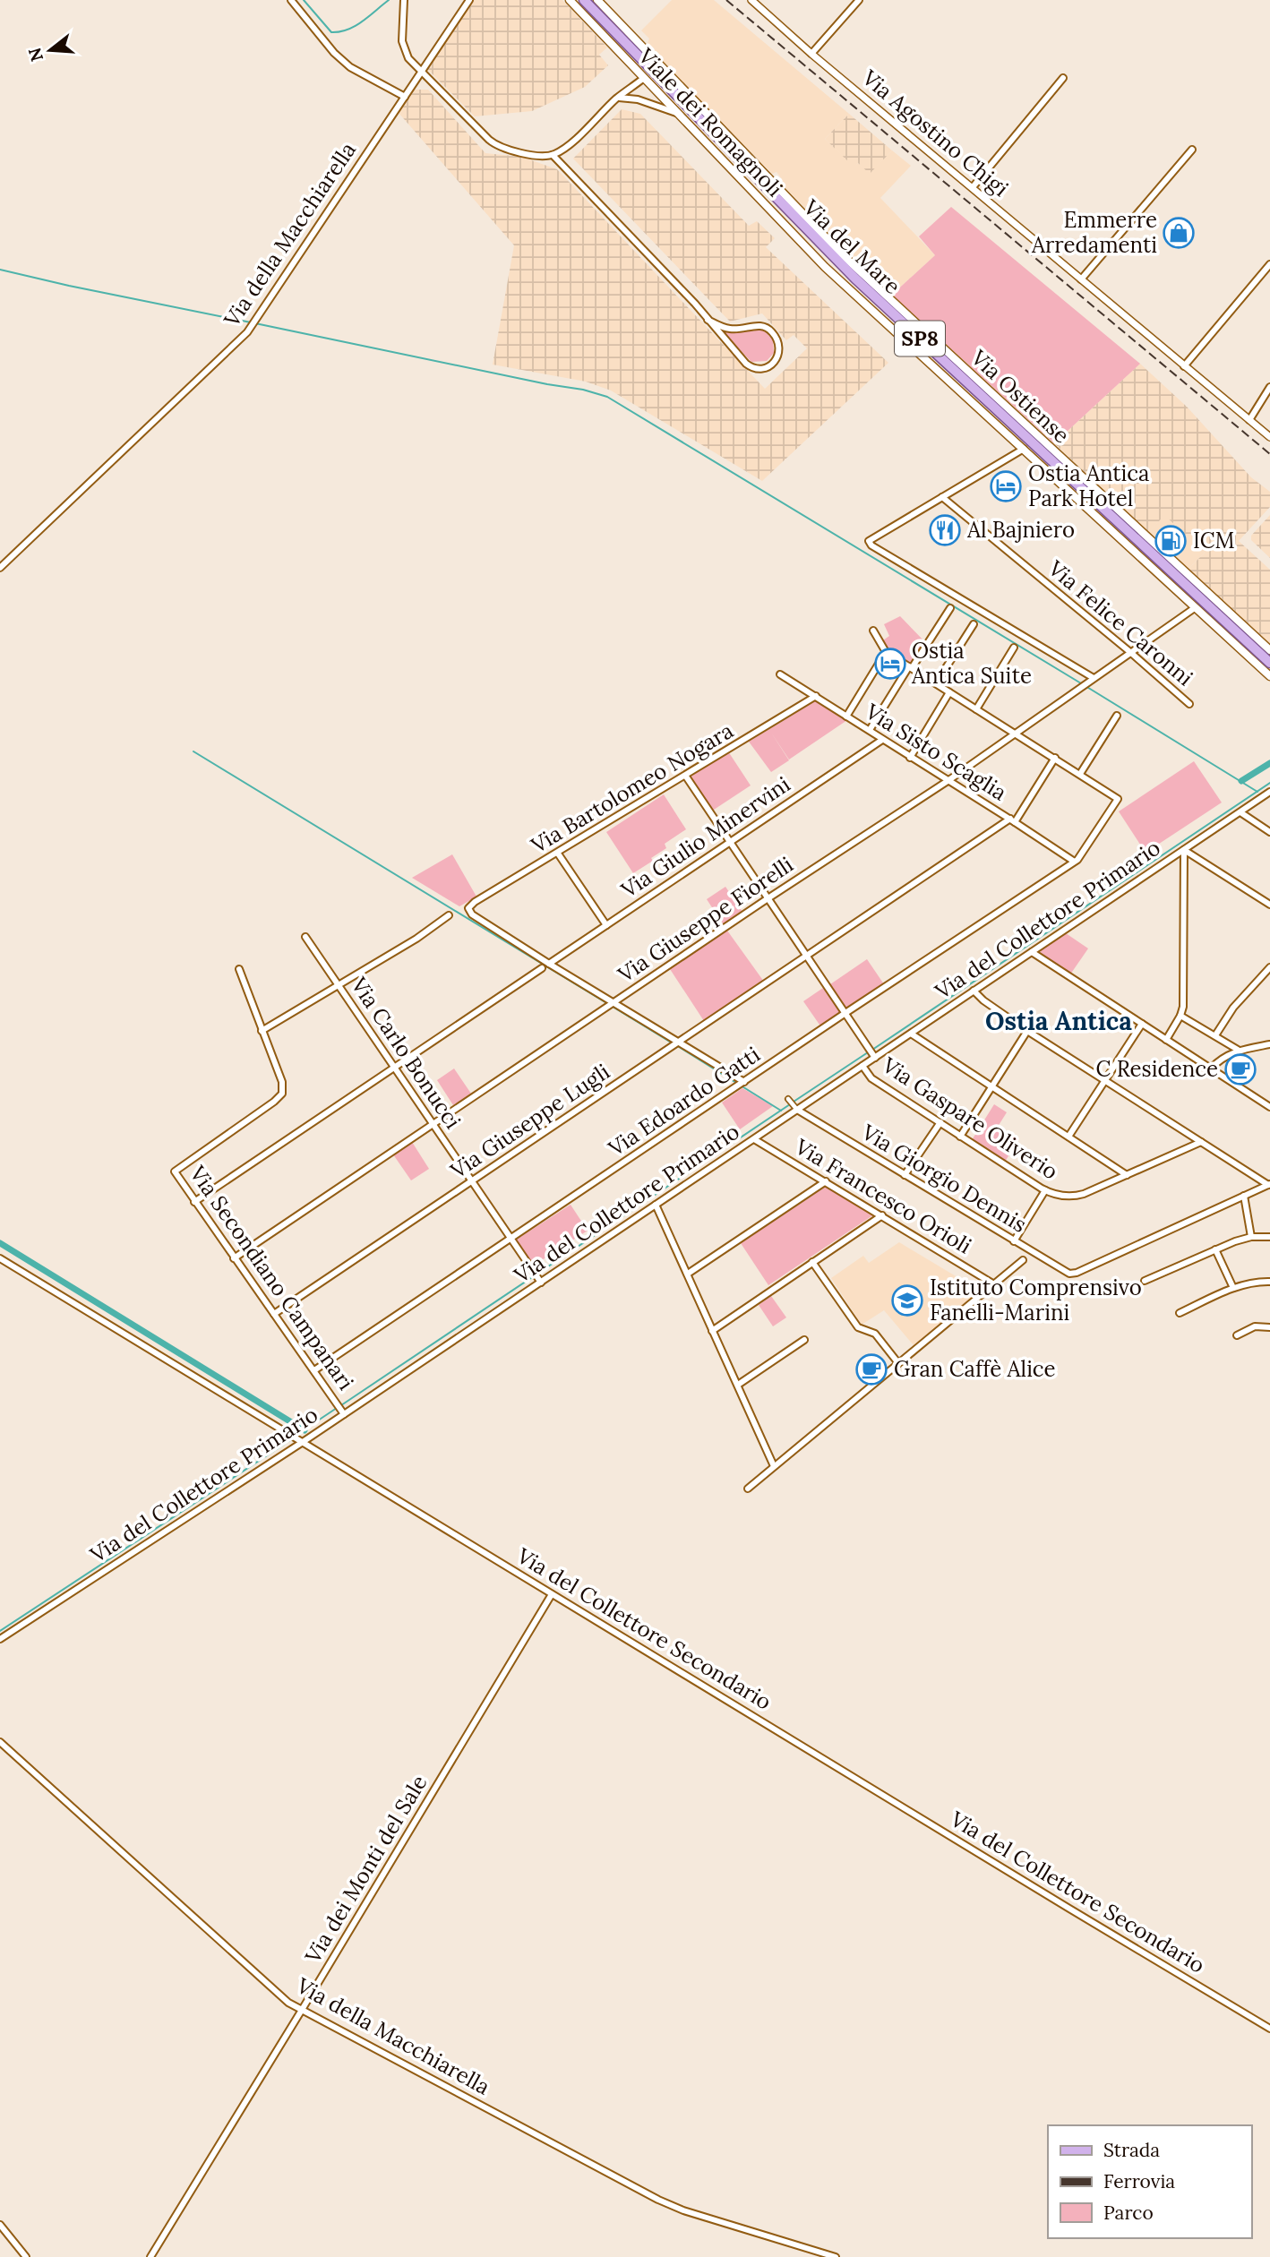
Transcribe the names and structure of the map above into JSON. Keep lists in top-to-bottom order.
{
  "streets": {
    "main road": [
      "Viale dei Romagnoli",
      "Via del Mare",
      "SP8",
      "Via Ostiense"
    ],
    "street": [
      "Via Agostino Chigi",
      "Via della Macchiarella",
      "Via Felice Caronni",
      "Via Sisto Scaglia",
      "Via Bartolomeo Nogara",
      "Via Giulio Minervini",
      "Via Giuseppe Fiorelli",
      "Via del Collettore Primario",
      "Via Carlo Bonucci",
      "Via Edoardo Gatti",
      "Via Gaspare Oliverio",
      "Via Giuseppe Lugli",
      "Via Giorgio Dennis",
      "Via Francesco Orioli",
      "Via Secondiano Campanari",
      "Via del Collettore Secondario",
      "Via dei Monti del Sale"
    ]
  },
  "crossings": [
    ["Viale dei Romagnoli", "Via Giuseppe Fiorelli"],
    ["Via della Macchiarella", "Via dei Monti del Sale"],
    ["Via Felice Caronni", "Via Giuseppe Fiorelli"],
    ["Via Sisto Scaglia", "Via Bartolomeo Nogara"],
    ["Via Sisto Scaglia", "Via Giulio Minervini"],
    ["Via Sisto Scaglia", "Via Giuseppe Fiorelli"],
    ["Via Sisto Scaglia", "Via Edoardo Gatti"],
    ["Via Sisto Scaglia", "Via Giuseppe Lugli"],
    ["Via Bartolomeo Nogara", "Via Giulio Minervini"],
    ["Via Giuseppe Fiorelli", "Via Carlo Bonucci"],
    ["Via Giuseppe Fiorelli", "Via Secondiano Campanari"],
    ["Via del Collettore Primario", "Via Carlo Bonucci"],
    ["Via del Collettore Primario", "Via Gaspare Oliverio"],
    ["Via del Collettore Primario", "Via Giorgio Dennis"],
    ["Via del Collettore Primario", "Via Francesco Orioli"],
    ["Via del Collettore Primario", "Via Secondiano Campanari"],
    ["Via del Collettore Primario", "Via del Collettore Secondario"],
    ["Via Carlo Bonucci", "Via Edoardo Gatti"],
    ["Via Carlo Bonucci", "Via Giuseppe Lugli"],
    ["Via Edoardo Gatti", "Via Secondiano Campanari"],
    ["Via Giuseppe Lugli", "Via Secondiano Campanari"],
    ["Via del Collettore Secondario", "Via dei Monti del Sale"]
  ],
  "districts": ["Ostia Antica"],
  "places": {
    "shop": ["Emmerre Arredamenti"],
    "hotel": ["Ostia Antica Park Hotel", "Ostia Antica Suite"],
    "restaurant": ["Al Bajniero"],
    "fuel station": ["ICM"],
    "cafe": ["C Residence", "Gran Caffè Alice"],
    "school or university": ["Istituto Comprensivo Fanelli-Marini"]
  },
  "legend": ["Strada", "Ferrovia", "Parco"],
  "north": "left"
}
